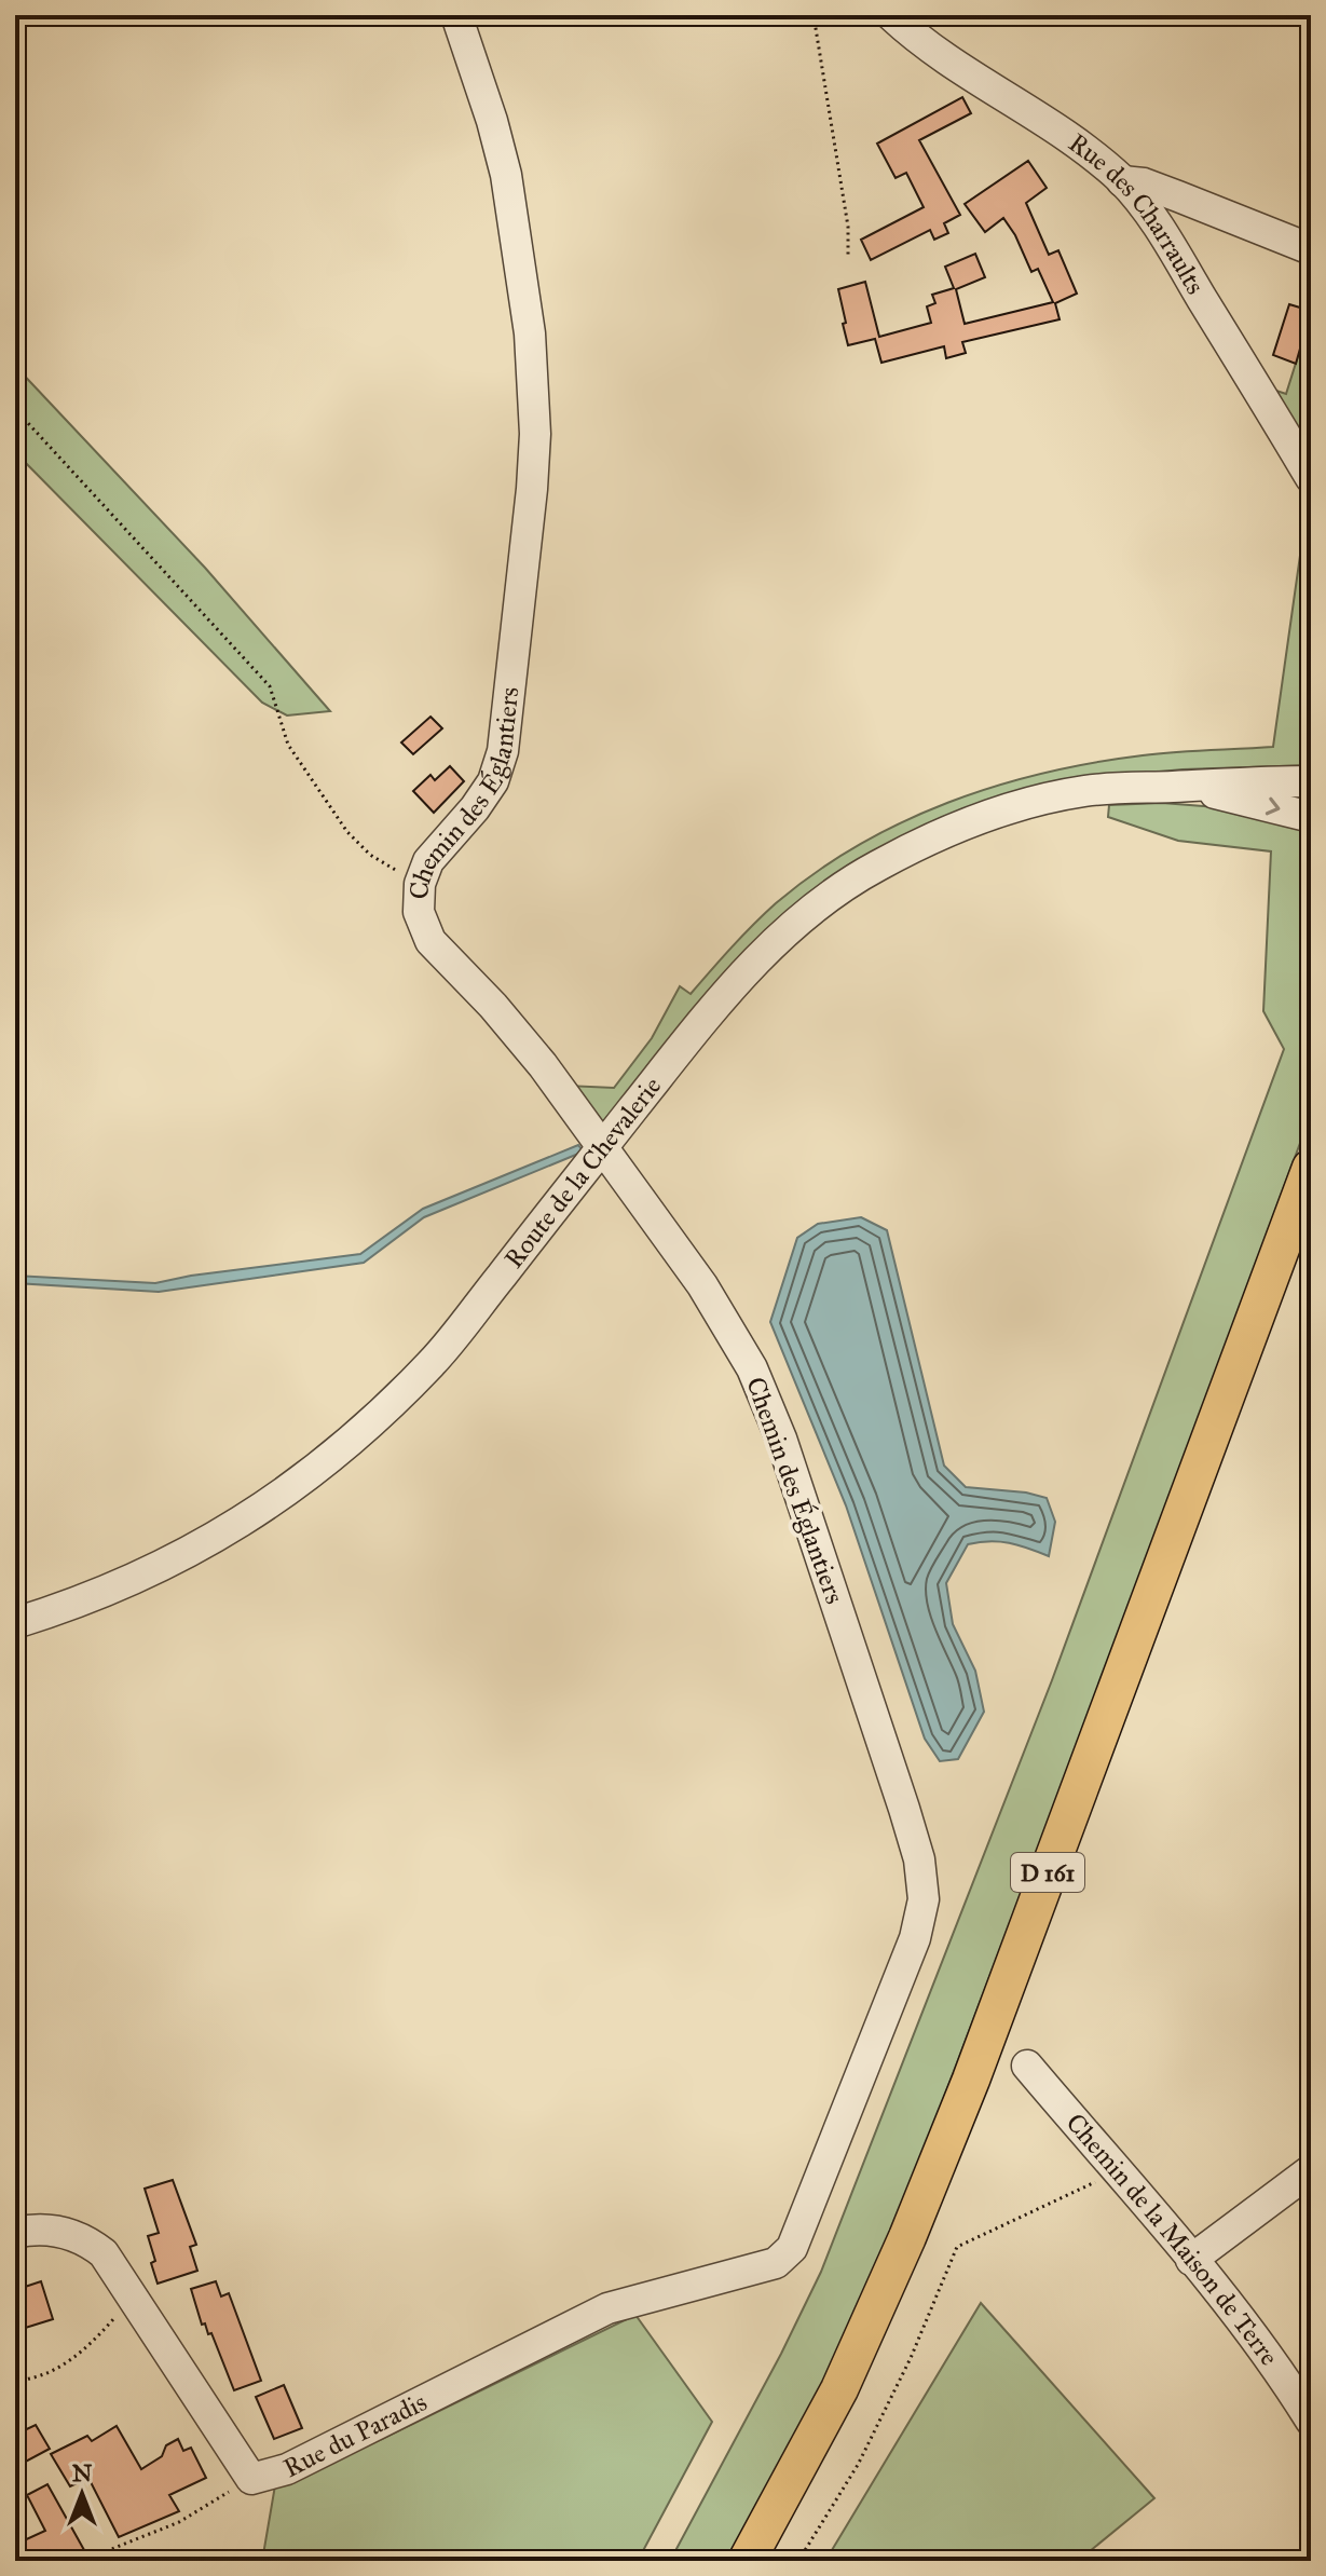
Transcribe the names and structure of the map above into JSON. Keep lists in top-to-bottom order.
{
  "streets": {
    "main road": ["D 161"],
    "street": [
      "Rue des Charraults",
      "Chemin des Églantiers",
      "Route de la Chevalerie",
      "Chemin de la Maison de Terre",
      "Rue du Paradis"
    ]
  },
  "crossings": [
    ["Chemin des Églantiers", "Route de la Chevalerie"],
    ["Chemin des Églantiers", "Rue du Paradis"]
  ],
  "north": "top"
}
